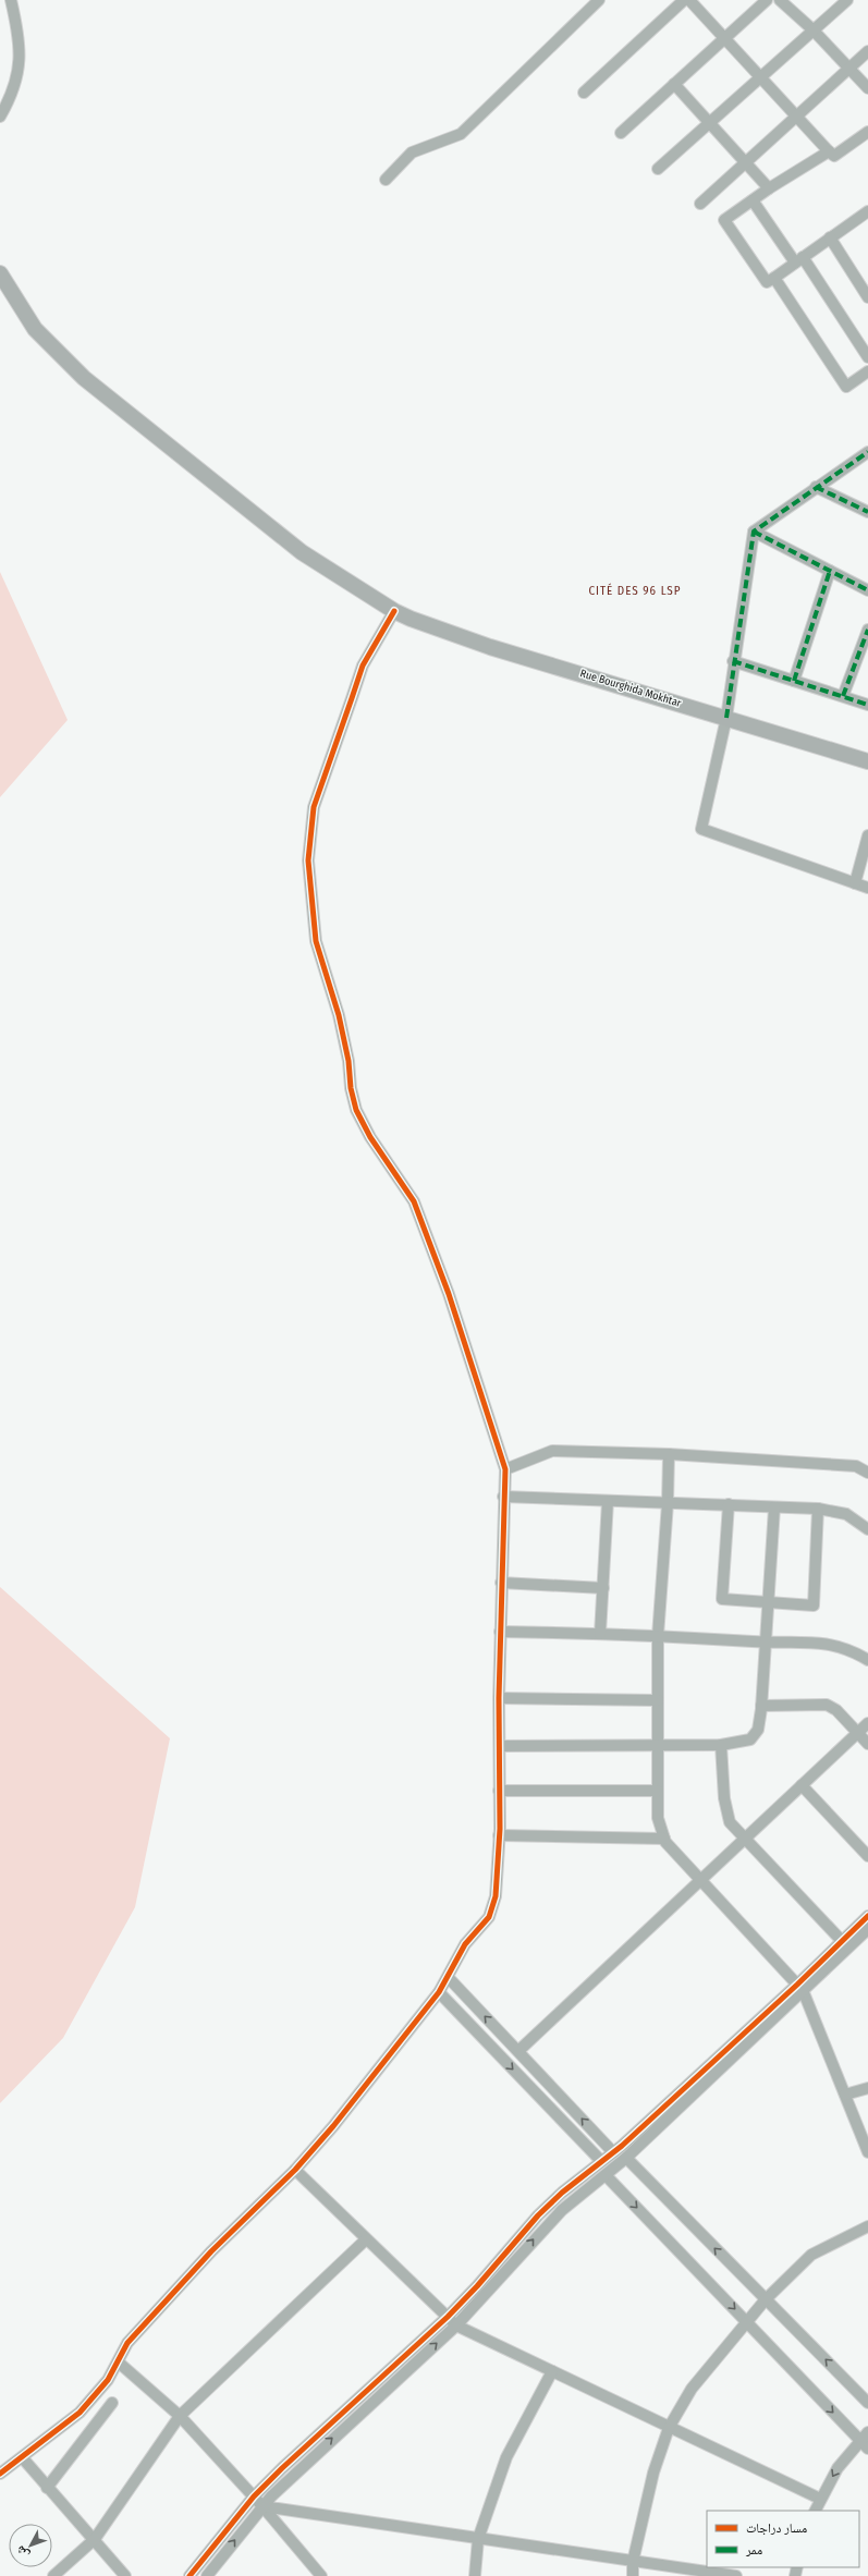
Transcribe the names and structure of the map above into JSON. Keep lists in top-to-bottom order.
{
  "streets": {
    "main road": ["Rue Bourghida Mokhtar"]
  },
  "districts": ["CITÉ DES 96 LSP"],
  "legend": ["مسار دراجات", "ممر"],
  "north": "bottom left"
}
